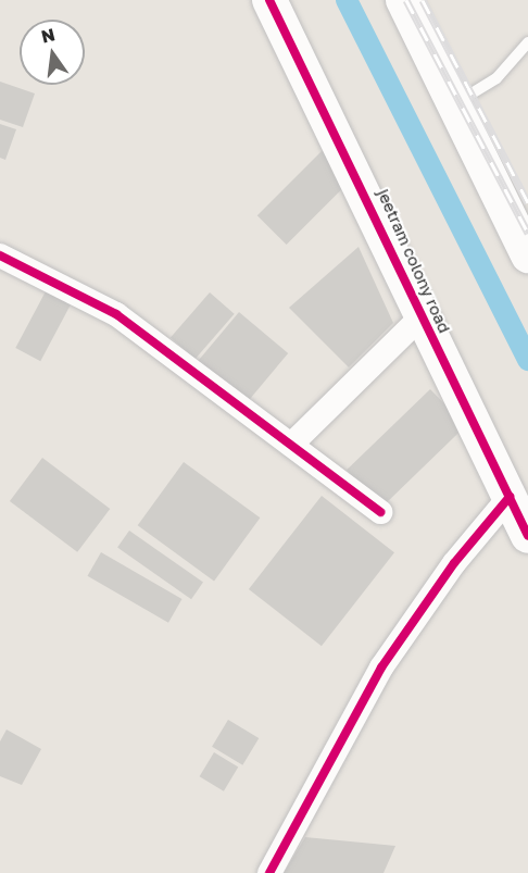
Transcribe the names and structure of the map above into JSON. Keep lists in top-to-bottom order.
{
  "streets": {
    "street": ["jeetram colony road"]
  },
  "north": "top"
}
